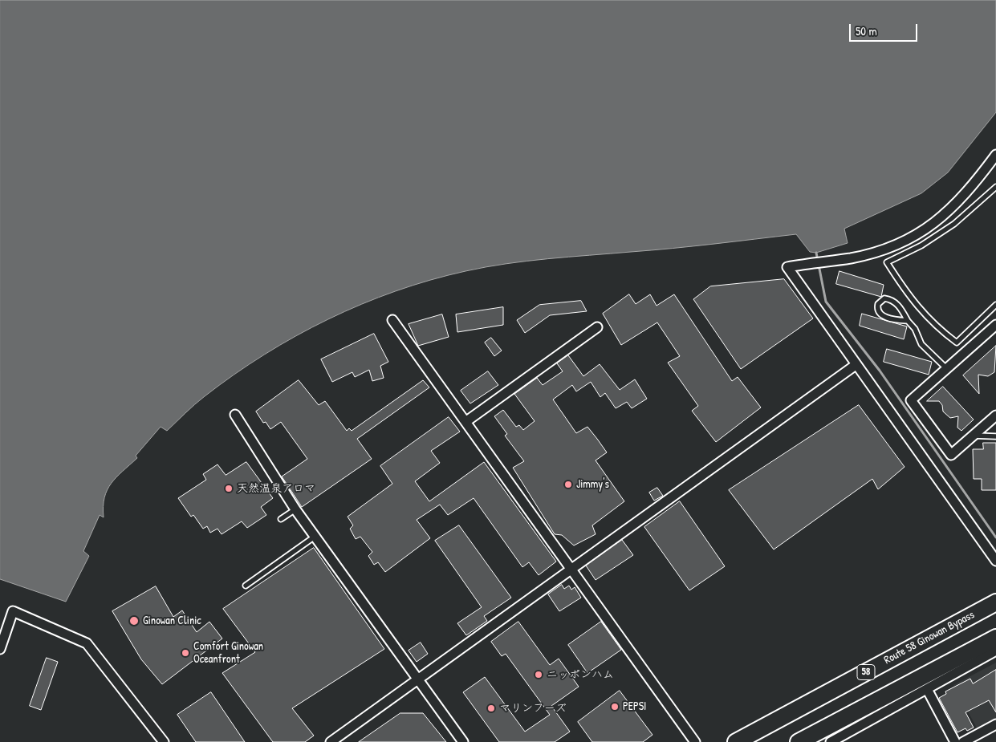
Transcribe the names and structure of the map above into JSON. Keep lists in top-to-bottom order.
{
  "streets": {
    "highway": ["Route 58 Ginowan Bypass", "58"]
  },
  "places": [
    "Jimmy's",
    "天然温泉アロマ",
    "Ginowan Clinic",
    "Comfort Ginowan Oceanfront",
    "ニッポンハム",
    "PEPSI",
    "マリンフーズ"
  ],
  "scale_bar": "50 m"
}
